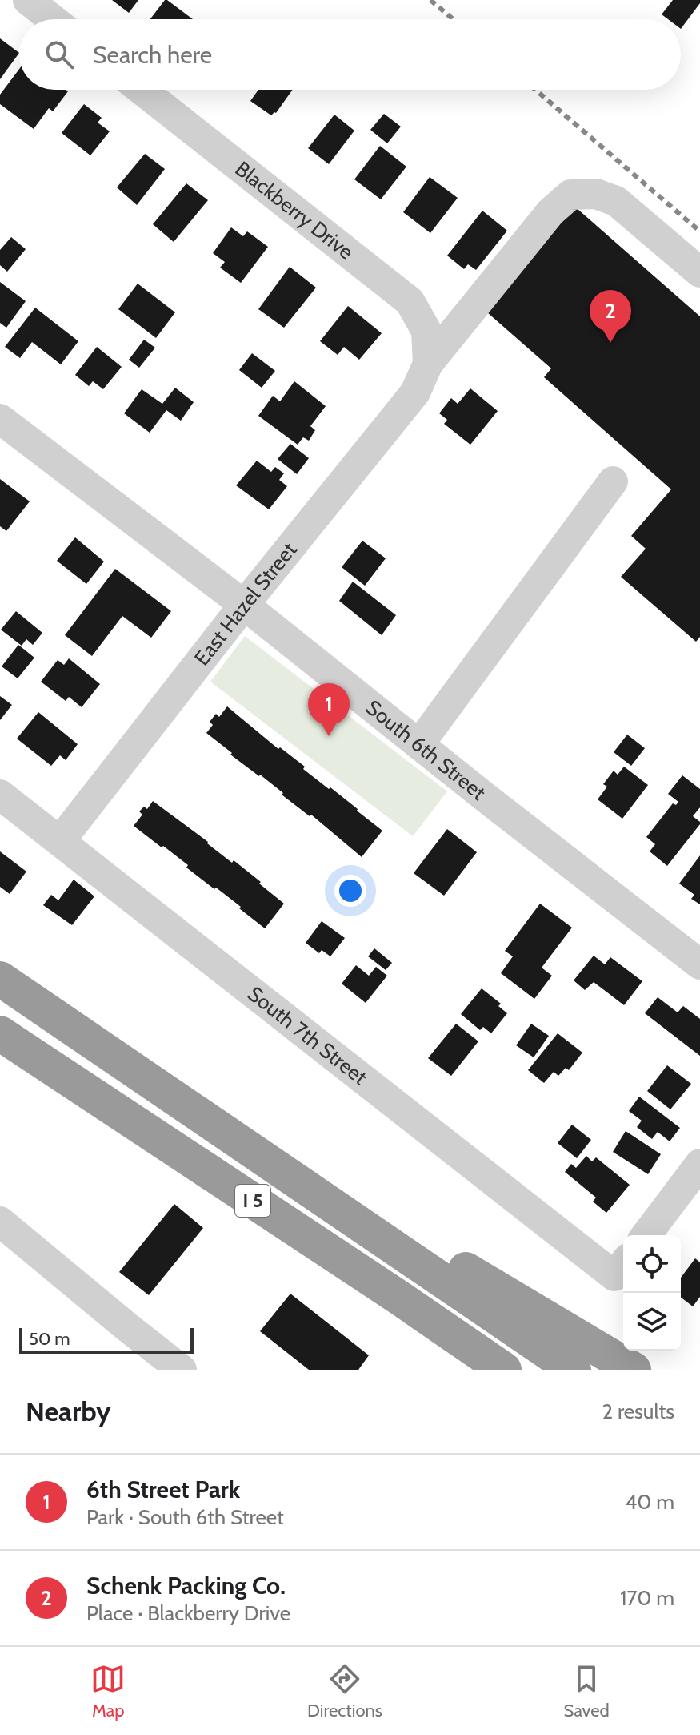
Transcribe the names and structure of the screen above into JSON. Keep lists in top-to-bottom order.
{
  "streets": {
    "highway": ["I 5"],
    "street": [
      "Blackberry Drive",
      "East Hazel Street",
      "South 6th Street",
      "South 7th Street"
    ]
  },
  "crossings": [
    ["Blackberry Drive", "East Hazel Street"],
    ["East Hazel Street", "South 6th Street"],
    ["East Hazel Street", "South 7th Street"]
  ],
  "scale_bar": "50 m",
  "page": {
    "search": "Search here",
    "pins": ["2", "1"],
    "scale": "50 m",
    "heading": ["Nearby", "2 results"],
    "list": [
      {
        "mark": "1",
        "name": "6th Street Park",
        "note": "Park · South 6th Street",
        "value": "40 m"
      },
      {
        "mark": "2",
        "name": "Schenk Packing Co.",
        "note": "Place · Blackberry Drive",
        "value": "170 m"
      }
    ],
    "nav": ["Map", "Directions", "Saved"]
  }
}
